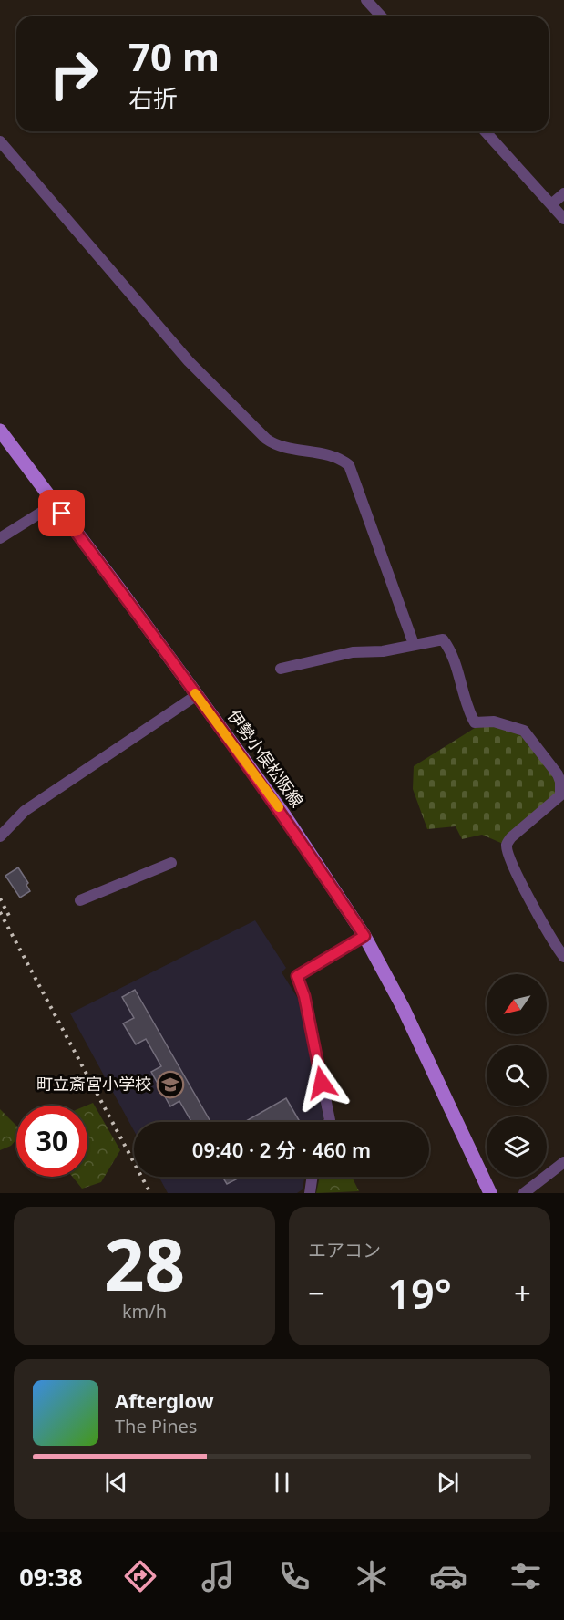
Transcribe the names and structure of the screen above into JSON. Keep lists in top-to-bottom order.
{
  "streets": {
    "main road": ["伊勢小俣松阪線"]
  },
  "places": {
    "school or university": ["町立斎宮小学校"]
  },
  "north": "bottom left",
  "page": {
    "turn": ["70 m", "右折"],
    "limit": "30",
    "trip": "09:40 · 2 分 · 460 m",
    "tile": [
      ["28", "km/h"],
      "エアコン"
    ],
    "heat": ["−", "19°", "+"],
    "song": ["Afterglow", "The Pines"],
    "tabs": "09:38"
  }
}
